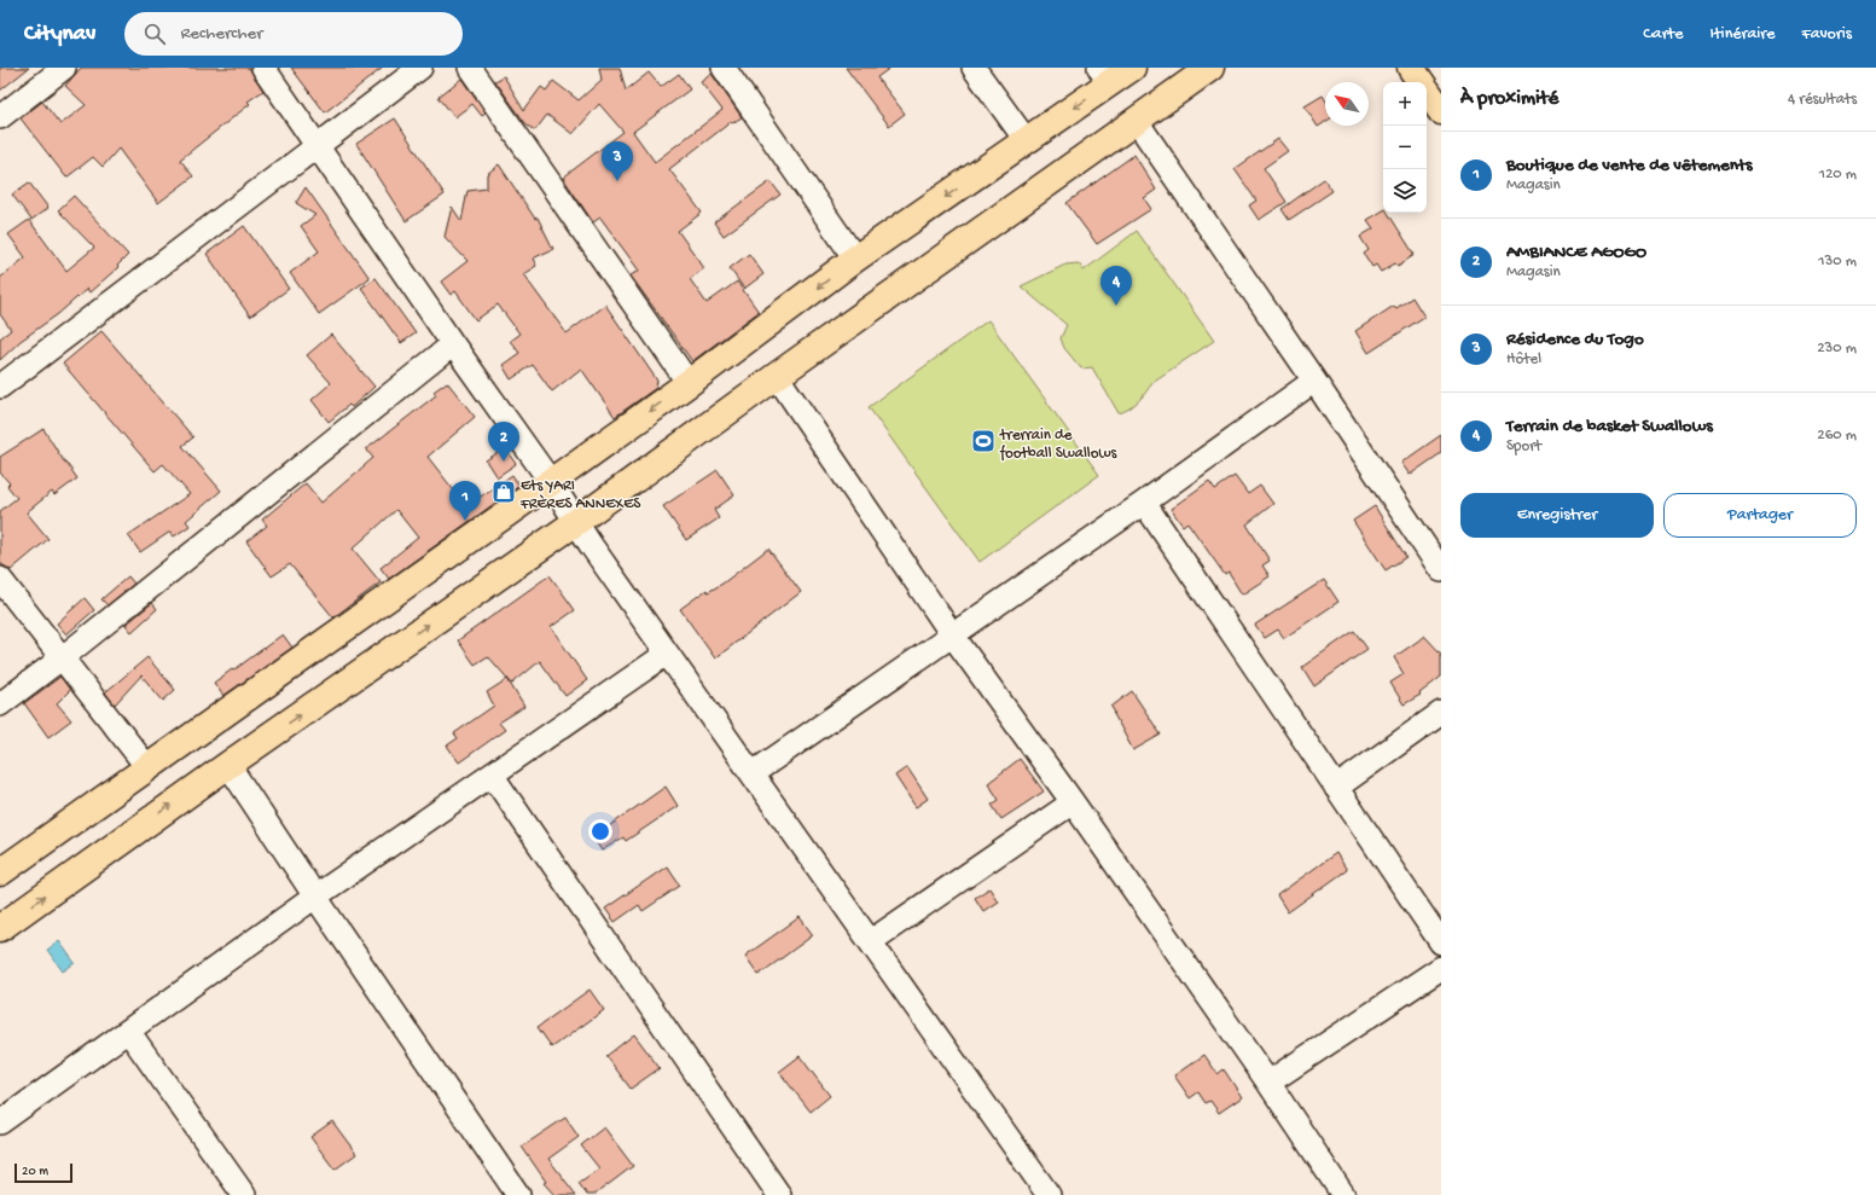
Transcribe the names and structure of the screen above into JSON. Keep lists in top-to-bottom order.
{
  "places": {
    "sports": ["trerrain de football Swallows"],
    "shop": ["Ets YARI FRÈRES ANNEXES"]
  },
  "scale_bar": "20 m",
  "north": "top left",
  "page": {
    "header": "Citynav",
    "search": "Rechercher",
    "nav": ["Carte", "Itinéraire", "Favoris"],
    "heading": ["À proximité", "4 résultats"],
    "map_buttons": ["+", "−"],
    "list": [
      {
        "mark": "1",
        "name": "Boutique de vente de vêtements",
        "note": "Magasin",
        "value": "120 m"
      },
      {
        "mark": "2",
        "name": "AMBIANCE AGOGO",
        "note": "Magasin",
        "value": "130 m"
      },
      {
        "mark": "3",
        "name": "Résidence du Togo",
        "note": "Hôtel",
        "value": "230 m"
      },
      {
        "mark": "4",
        "name": "Terrain de basket Swallows",
        "note": "Sport",
        "value": "260 m"
      }
    ],
    "pins": [
      "3",
      "4",
      "2",
      "1"
    ],
    "buttons": ["Enregistrer", "Partager"],
    "scale": "20 m"
  }
}
